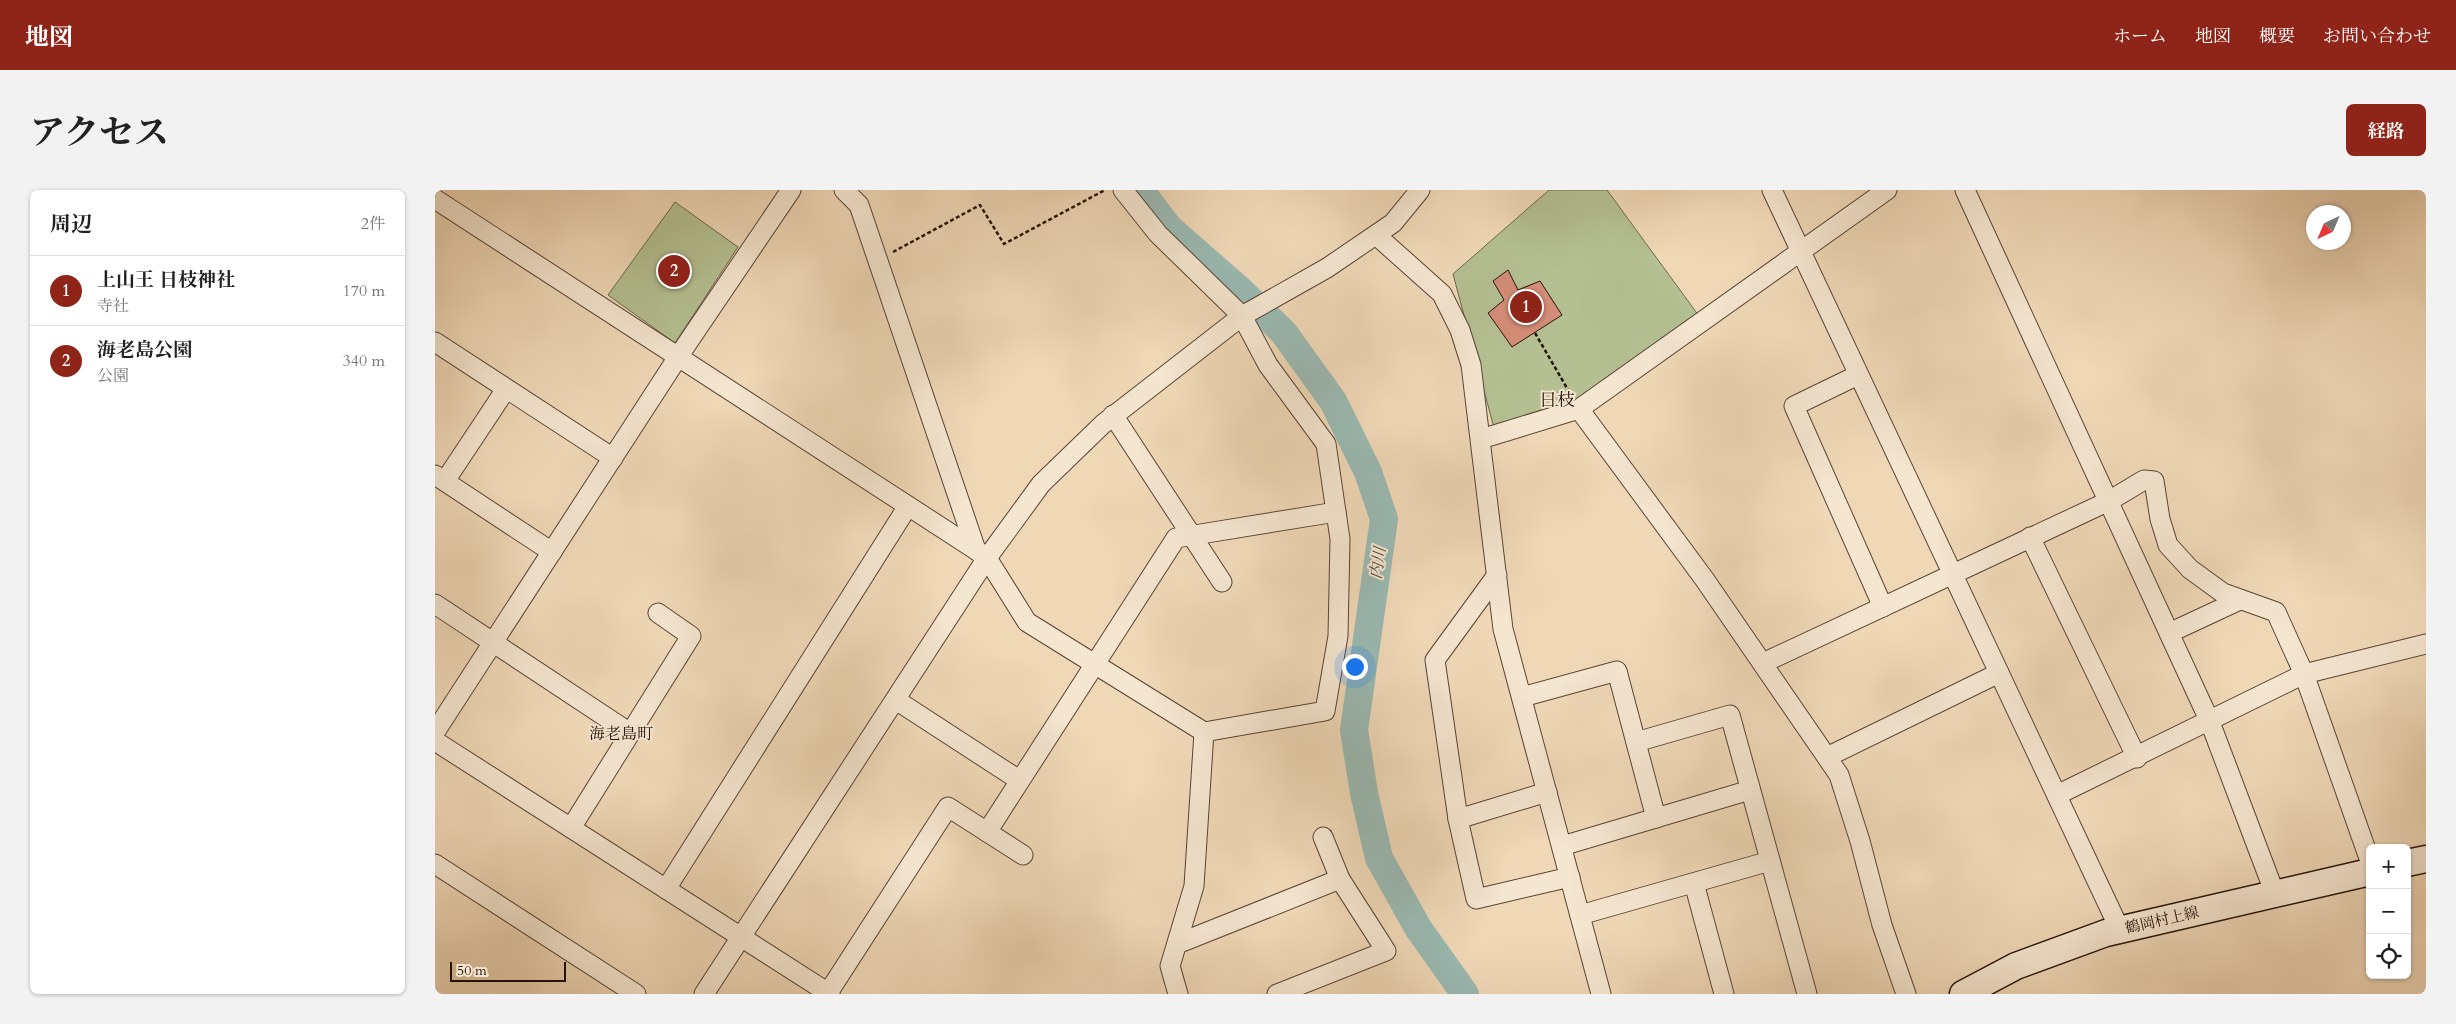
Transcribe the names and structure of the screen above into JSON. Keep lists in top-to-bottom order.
{
  "streets": {
    "main road": ["鶴岡村上線"]
  },
  "districts": ["日枝", "海老島町"],
  "water": ["内川"],
  "scale_bar": "50 m",
  "north": "bottom left",
  "page": {
    "header": "地図",
    "nav": [
      "ホーム",
      "地図",
      "概要",
      "お問い合わせ"
    ],
    "title": "アクセス",
    "buttons": "経路",
    "heading": ["周辺", "2件"],
    "pins": ["2", "1"],
    "list": [
      {
        "mark": "1",
        "name": "上山王 日枝神社",
        "note": "寺社",
        "value": "170 m"
      },
      {
        "mark": "2",
        "name": "海老島公園",
        "note": "公園",
        "value": "340 m"
      }
    ],
    "map_buttons": ["+", "−"],
    "scale": "50 m"
  }
}
